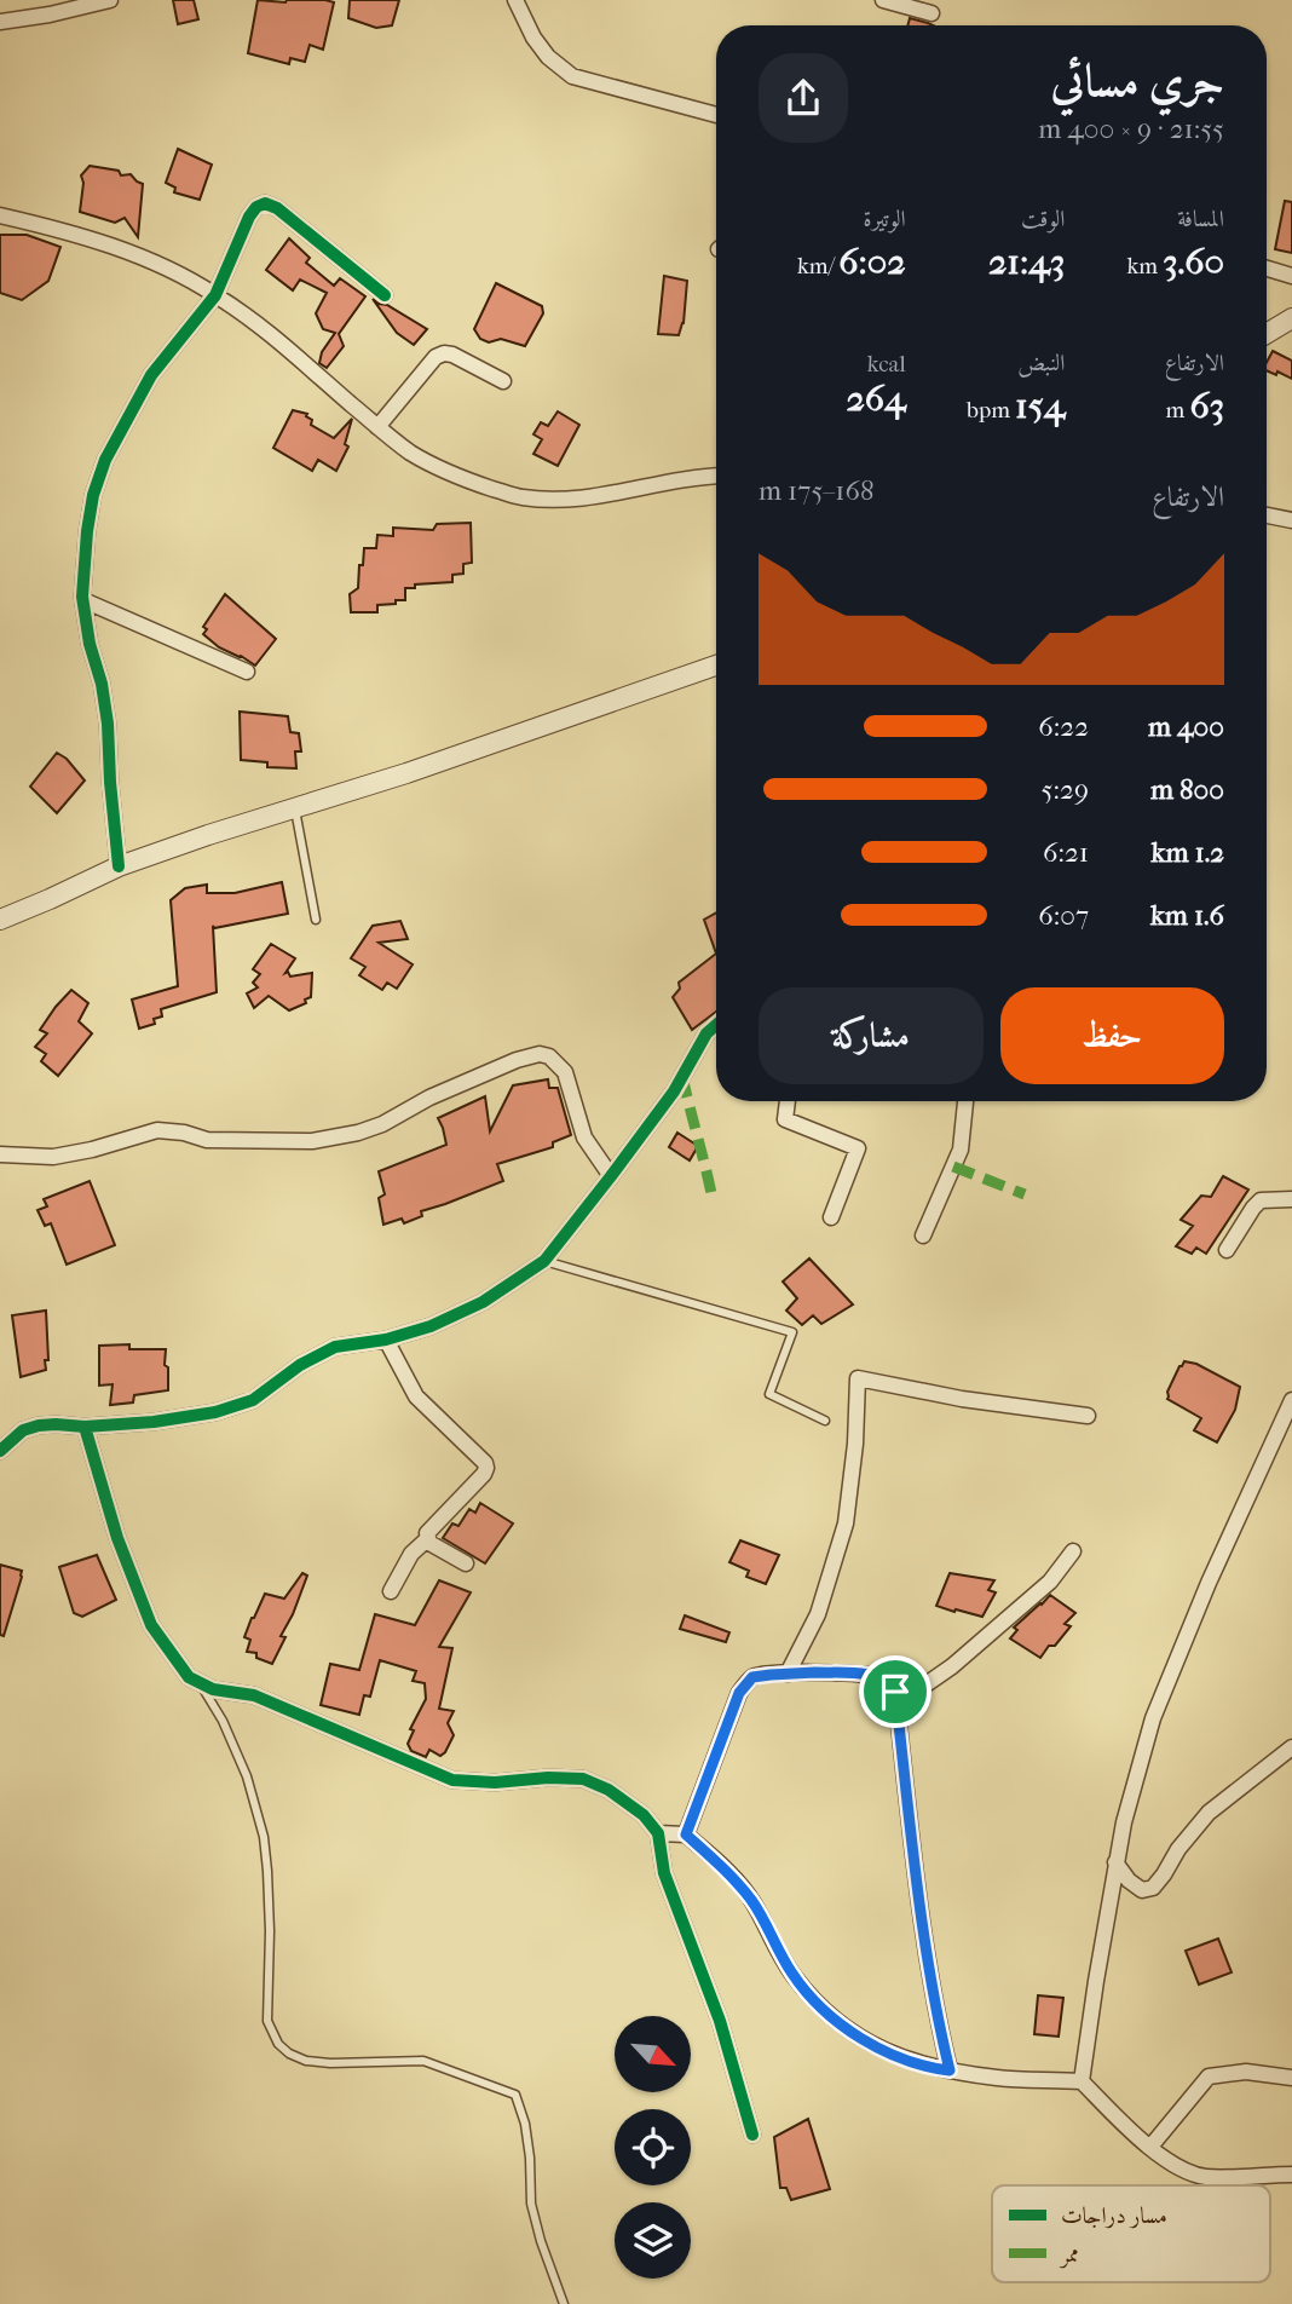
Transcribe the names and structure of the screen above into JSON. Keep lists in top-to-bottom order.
{
  "legend": ["مسار دراجات", "ممر"],
  "north": "bottom right",
  "page": {
    "heading": ["جري مسائي", "21:55 · 9 × 400 m"],
    "stats": [
      ["المسافة", "3.60 km"],
      ["الوقت", "21:43"],
      ["الوتيرة", "6:02 /km"],
      ["الارتفاع", "63 m"],
      ["النبض", "154 bpm"],
      ["kcal", "264"]
    ],
    "chart": ["الارتفاع", "168–175 m"],
    "list": [
      {
        "name": "400 m",
        "note": "6:22"
      },
      {
        "name": "800 m",
        "note": "5:29"
      },
      {
        "name": "1.2 km",
        "note": "6:21"
      },
      {
        "name": "1.6 km",
        "note": "6:07"
      }
    ],
    "buttons": ["حفظ", "مشاركة"]
  }
}
